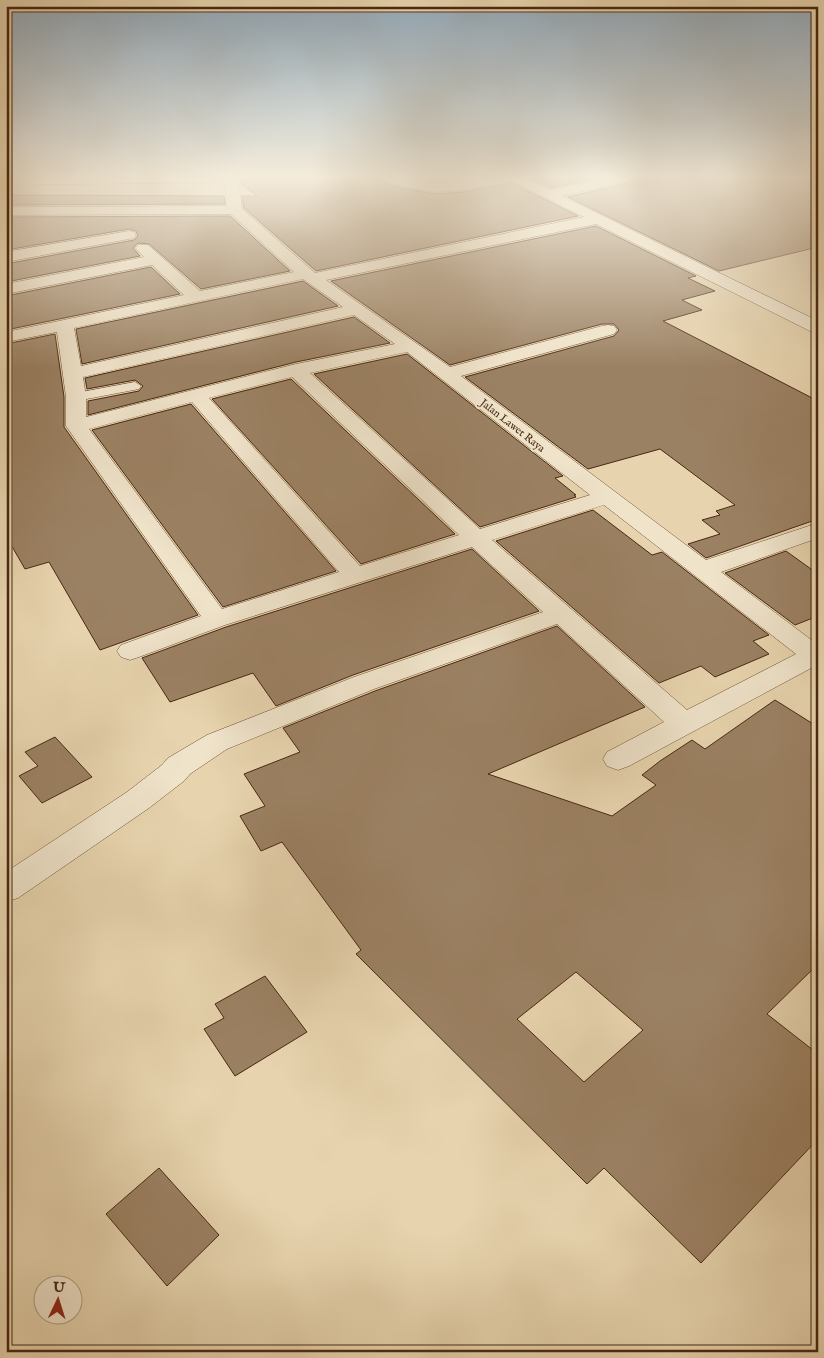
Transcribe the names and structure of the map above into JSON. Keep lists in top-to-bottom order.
{
  "streets": {
    "street": ["Jalan Lawet Raya"]
  },
  "north": "top"
}
